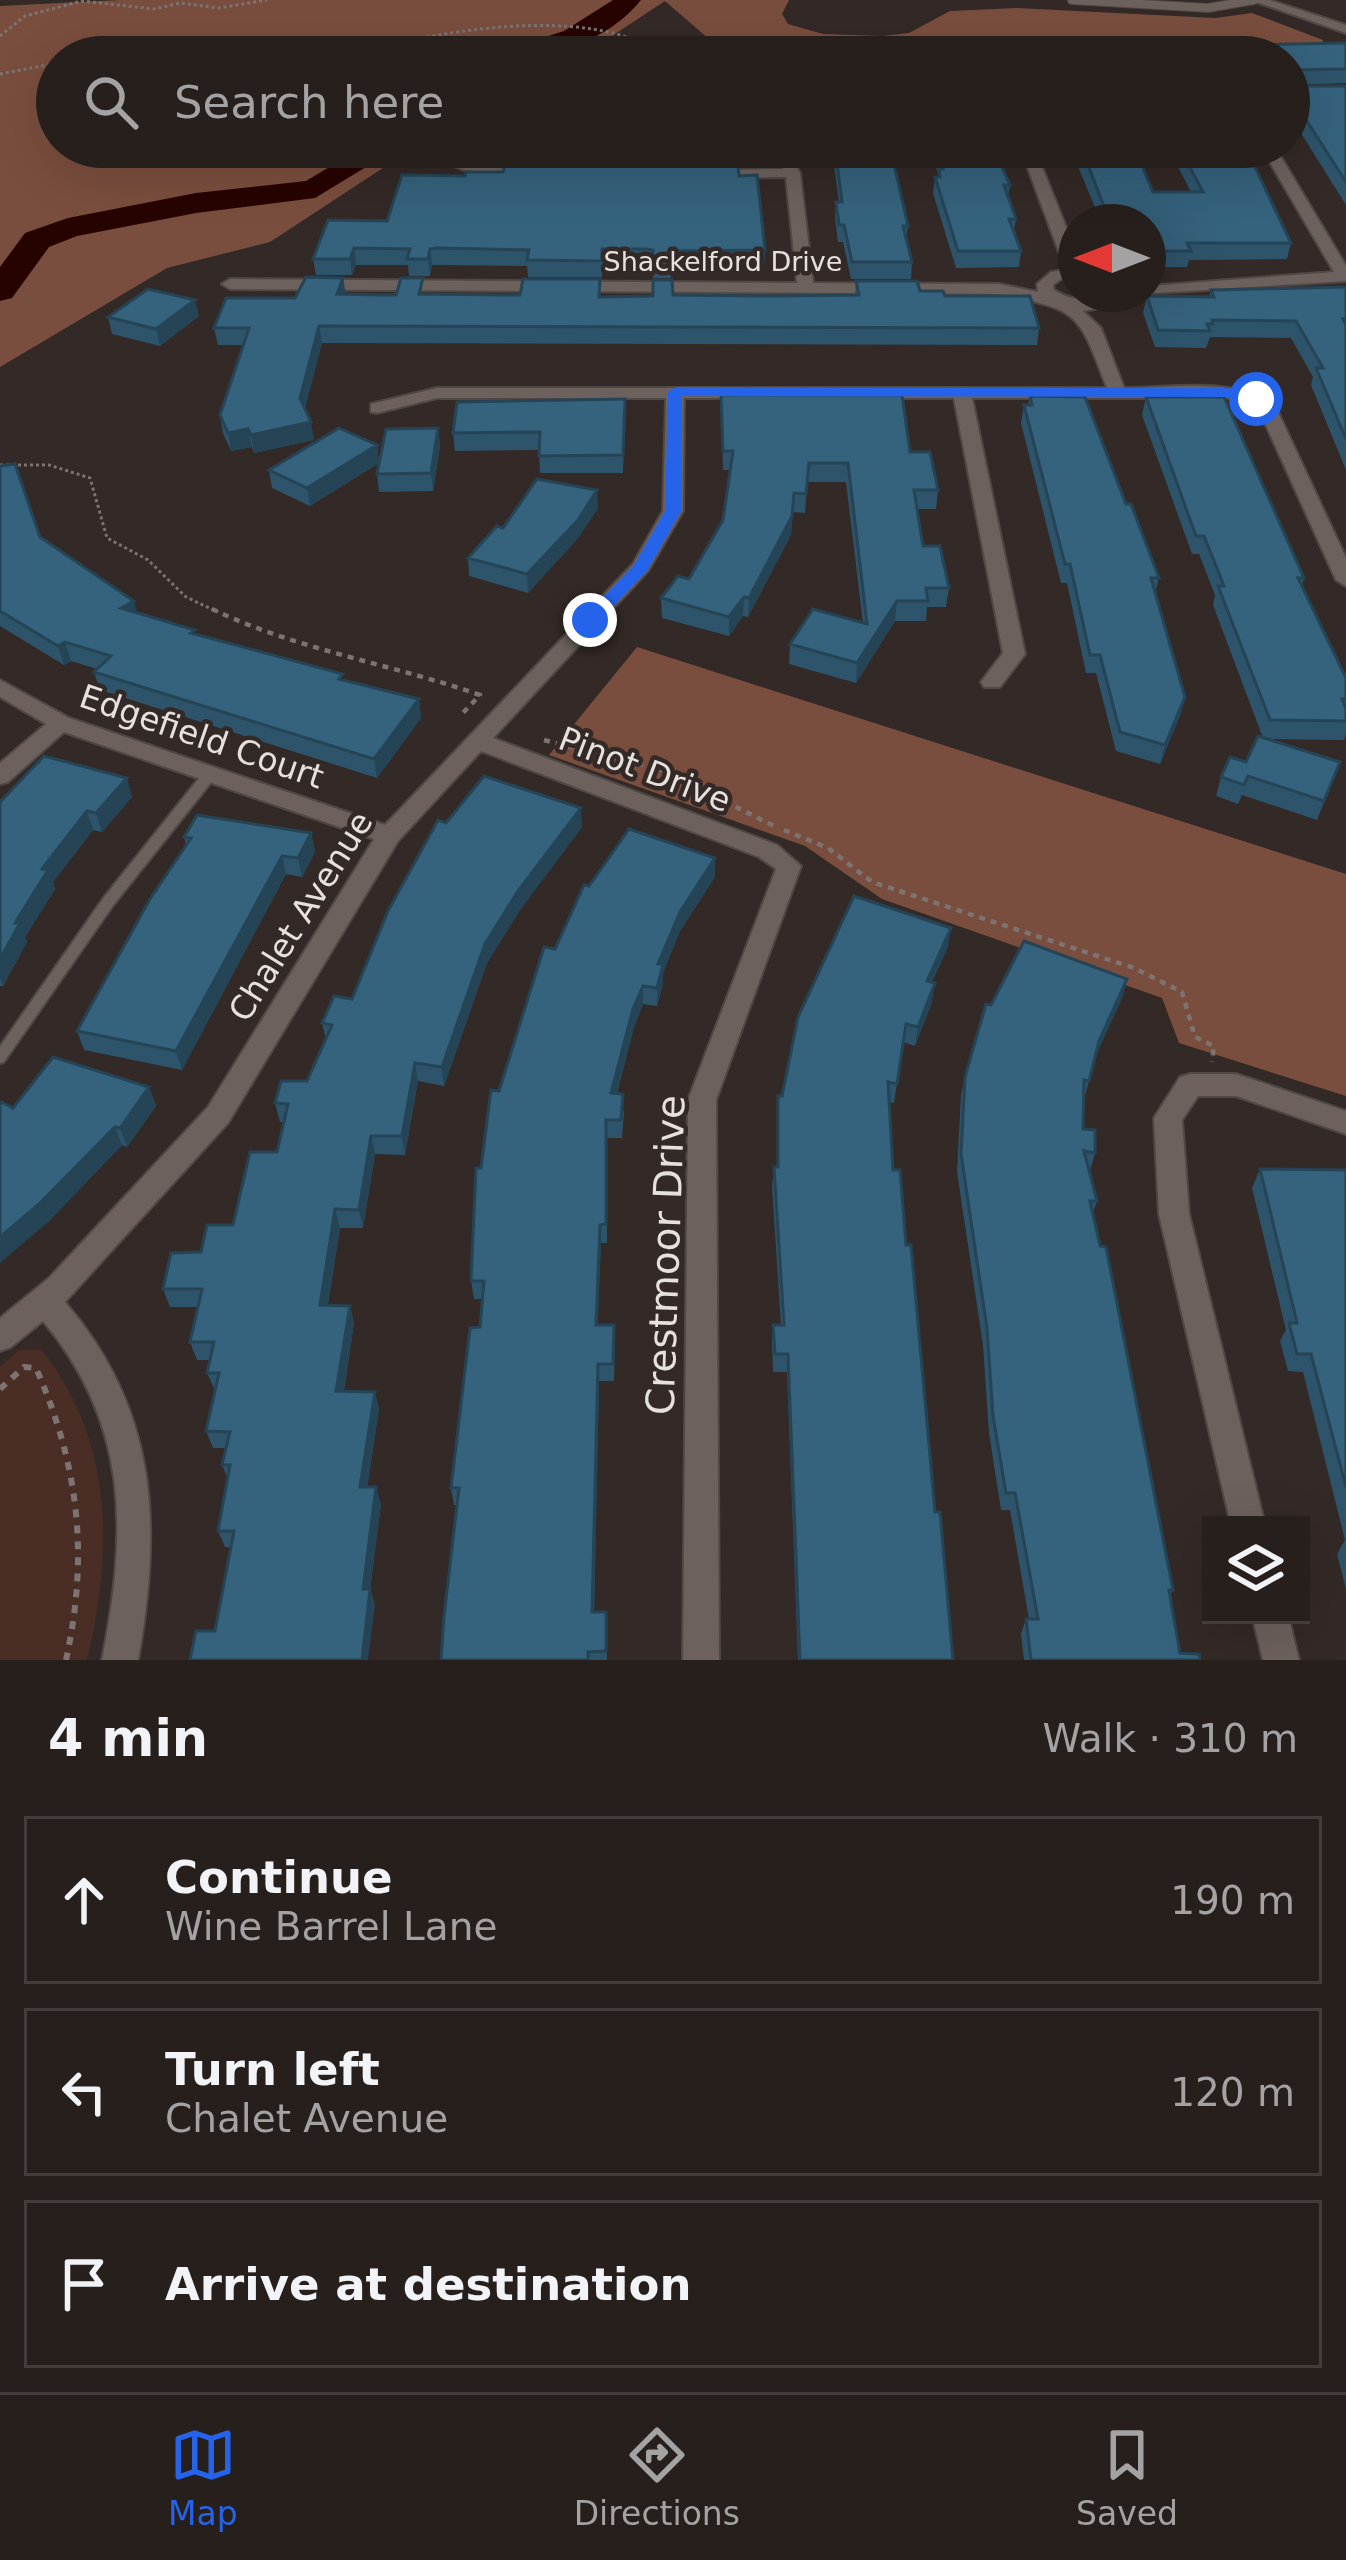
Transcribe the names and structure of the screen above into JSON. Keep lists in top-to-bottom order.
{
  "streets": {
    "street": [
      "Shackelford Drive",
      "Edgefield Court",
      "Pinot Drive",
      "Chalet Avenue",
      "Crestmoor Drive"
    ]
  },
  "crossings": [
    ["Edgefield Court", "Chalet Avenue"],
    ["Pinot Drive", "Chalet Avenue"],
    ["Pinot Drive", "Crestmoor Drive"]
  ],
  "north": "left",
  "page": {
    "search": "Search here",
    "heading": ["4 min", "Walk · 310 m"],
    "list": [
      ["Continue", "Wine Barrel Lane", "190 m"],
      ["Turn left", "Chalet Avenue", "120 m"],
      "Arrive at destination"
    ],
    "nav": ["Map", "Directions", "Saved"]
  }
}
